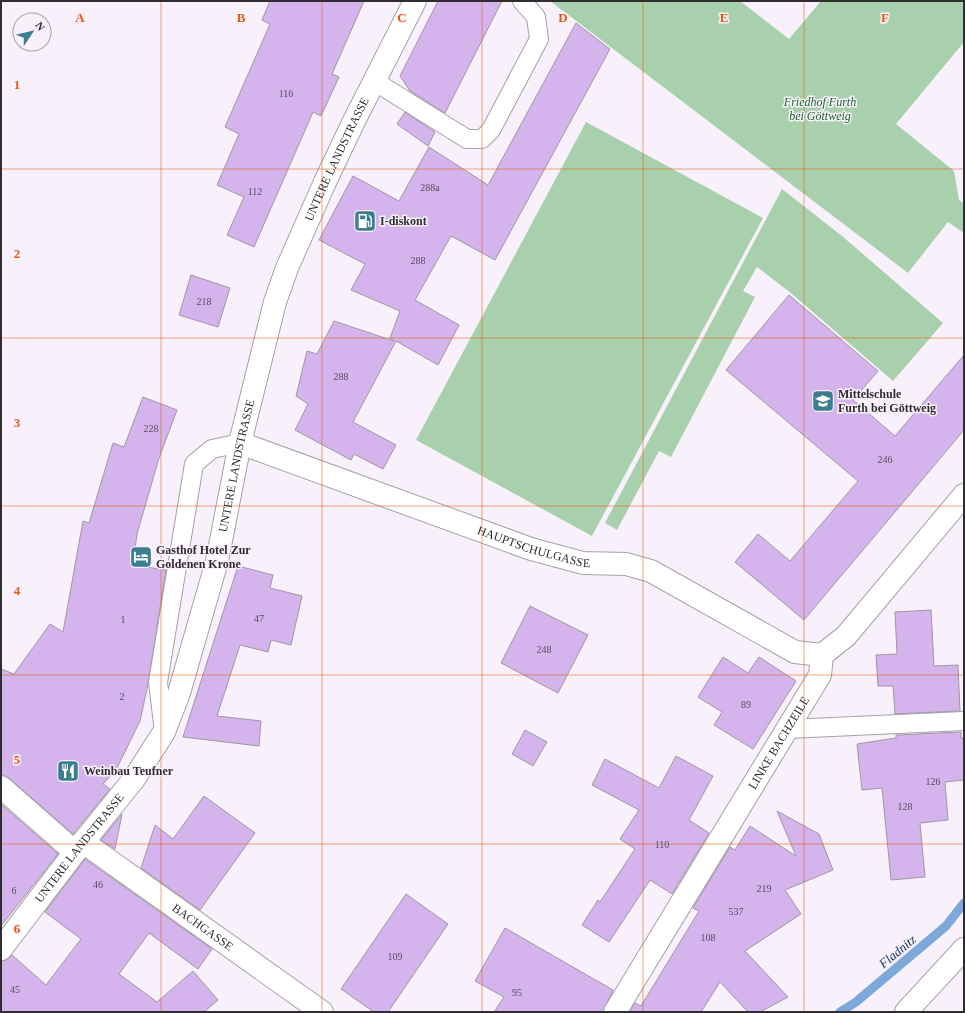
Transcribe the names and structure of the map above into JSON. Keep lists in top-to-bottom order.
{
  "streets": {
    "street": [
      "UNTERE LANDSTRASSE",
      "HAUPTSCHULGASSE",
      "LINKE BACHZEILE",
      "BACHGASSE"
    ]
  },
  "crossings": [
    ["UNTERE LANDSTRASSE", "HAUPTSCHULGASSE"],
    ["UNTERE LANDSTRASSE", "BACHGASSE"],
    ["HAUPTSCHULGASSE", "LINKE BACHZEILE"]
  ],
  "water": ["Fladnitz"],
  "parks": ["Friedhof Furth bei Göttweig"],
  "places": {
    "fuel station": ["I-diskont"],
    "school or university": ["Mittelschule Furth bei Göttweig"],
    "hotel": ["Gasthof Hotel Zur Goldenen Krone"],
    "restaurant": ["Weinbau Teufner"]
  },
  "house_numbers": [
    "116",
    "288a",
    "112",
    "288",
    "218",
    "288",
    "228",
    "246",
    "47",
    "1",
    "248",
    "2",
    "89",
    "126",
    "128",
    "110",
    "46",
    "219",
    "6",
    "537",
    "108",
    "109",
    "45",
    "95"
  ],
  "north": "top right",
  "grid": {
    "columns": [
      "A",
      "B",
      "C",
      "D",
      "E",
      "F"
    ],
    "rows": [
      "1",
      "2",
      "3",
      "4",
      "5",
      "6"
    ]
  }
}
